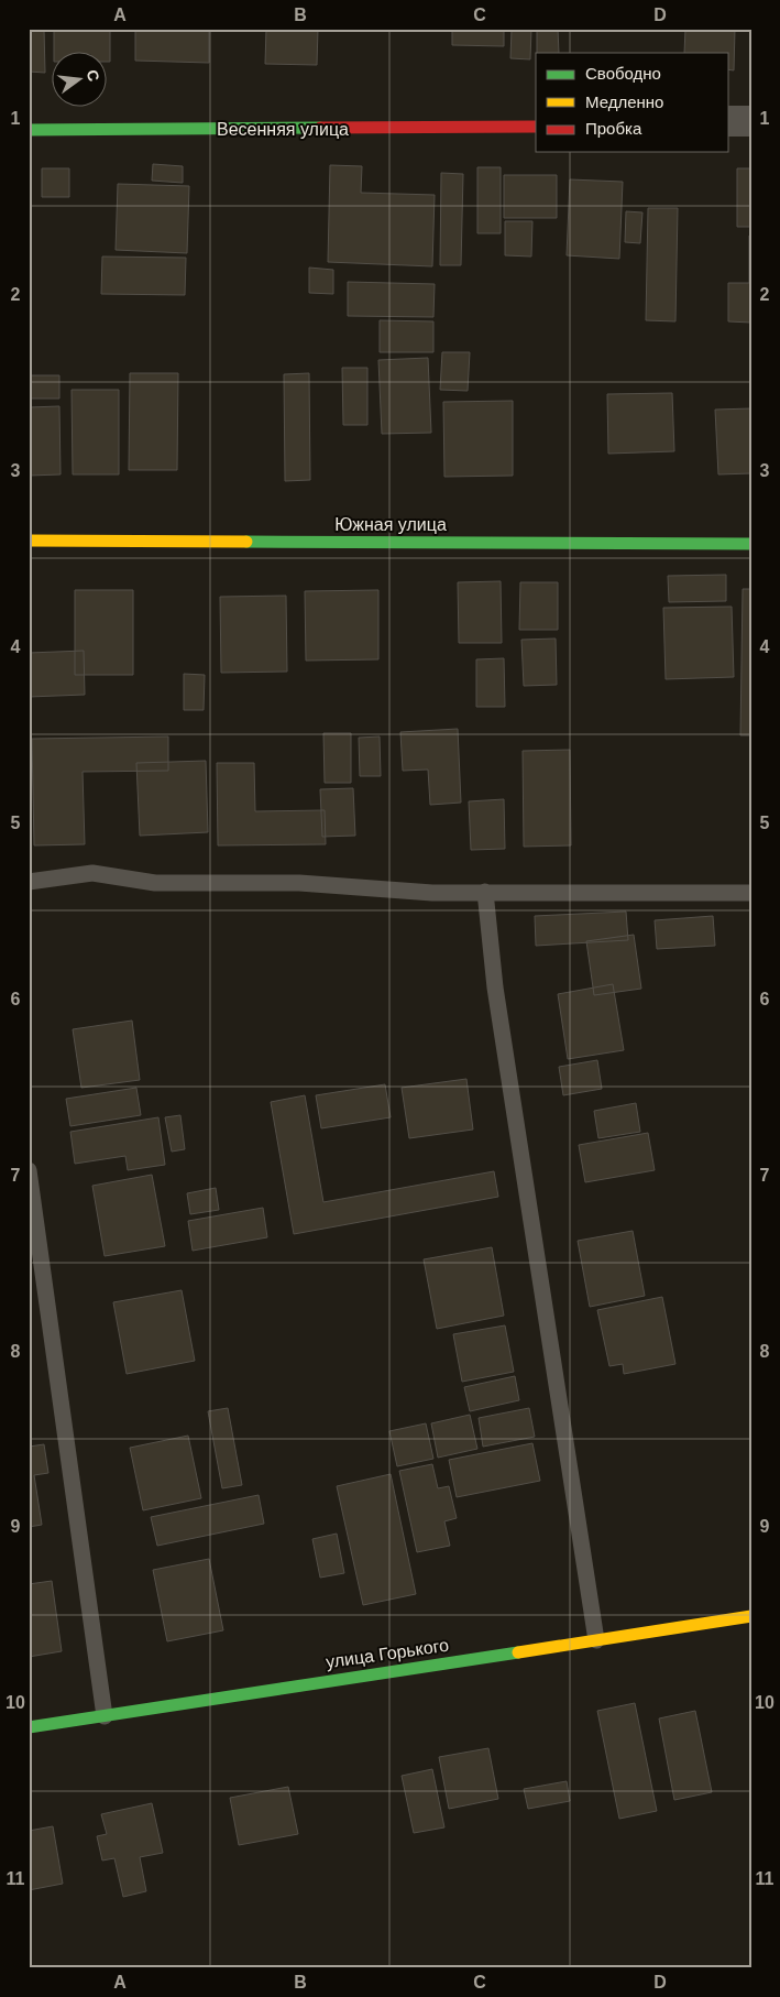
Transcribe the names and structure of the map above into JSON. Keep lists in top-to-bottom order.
{
  "streets": {
    "street": ["Весенняя улица", "Южная улица", "улица Горького"]
  },
  "legend": ["Свободно", "Медленно", "Пробка"],
  "north": "right",
  "grid": {
    "columns": [
      "A",
      "B",
      "C",
      "D"
    ],
    "rows": [
      "1",
      "2",
      "3",
      "4",
      "5",
      "6",
      "7",
      "8",
      "9",
      "10",
      "11"
    ]
  }
}
